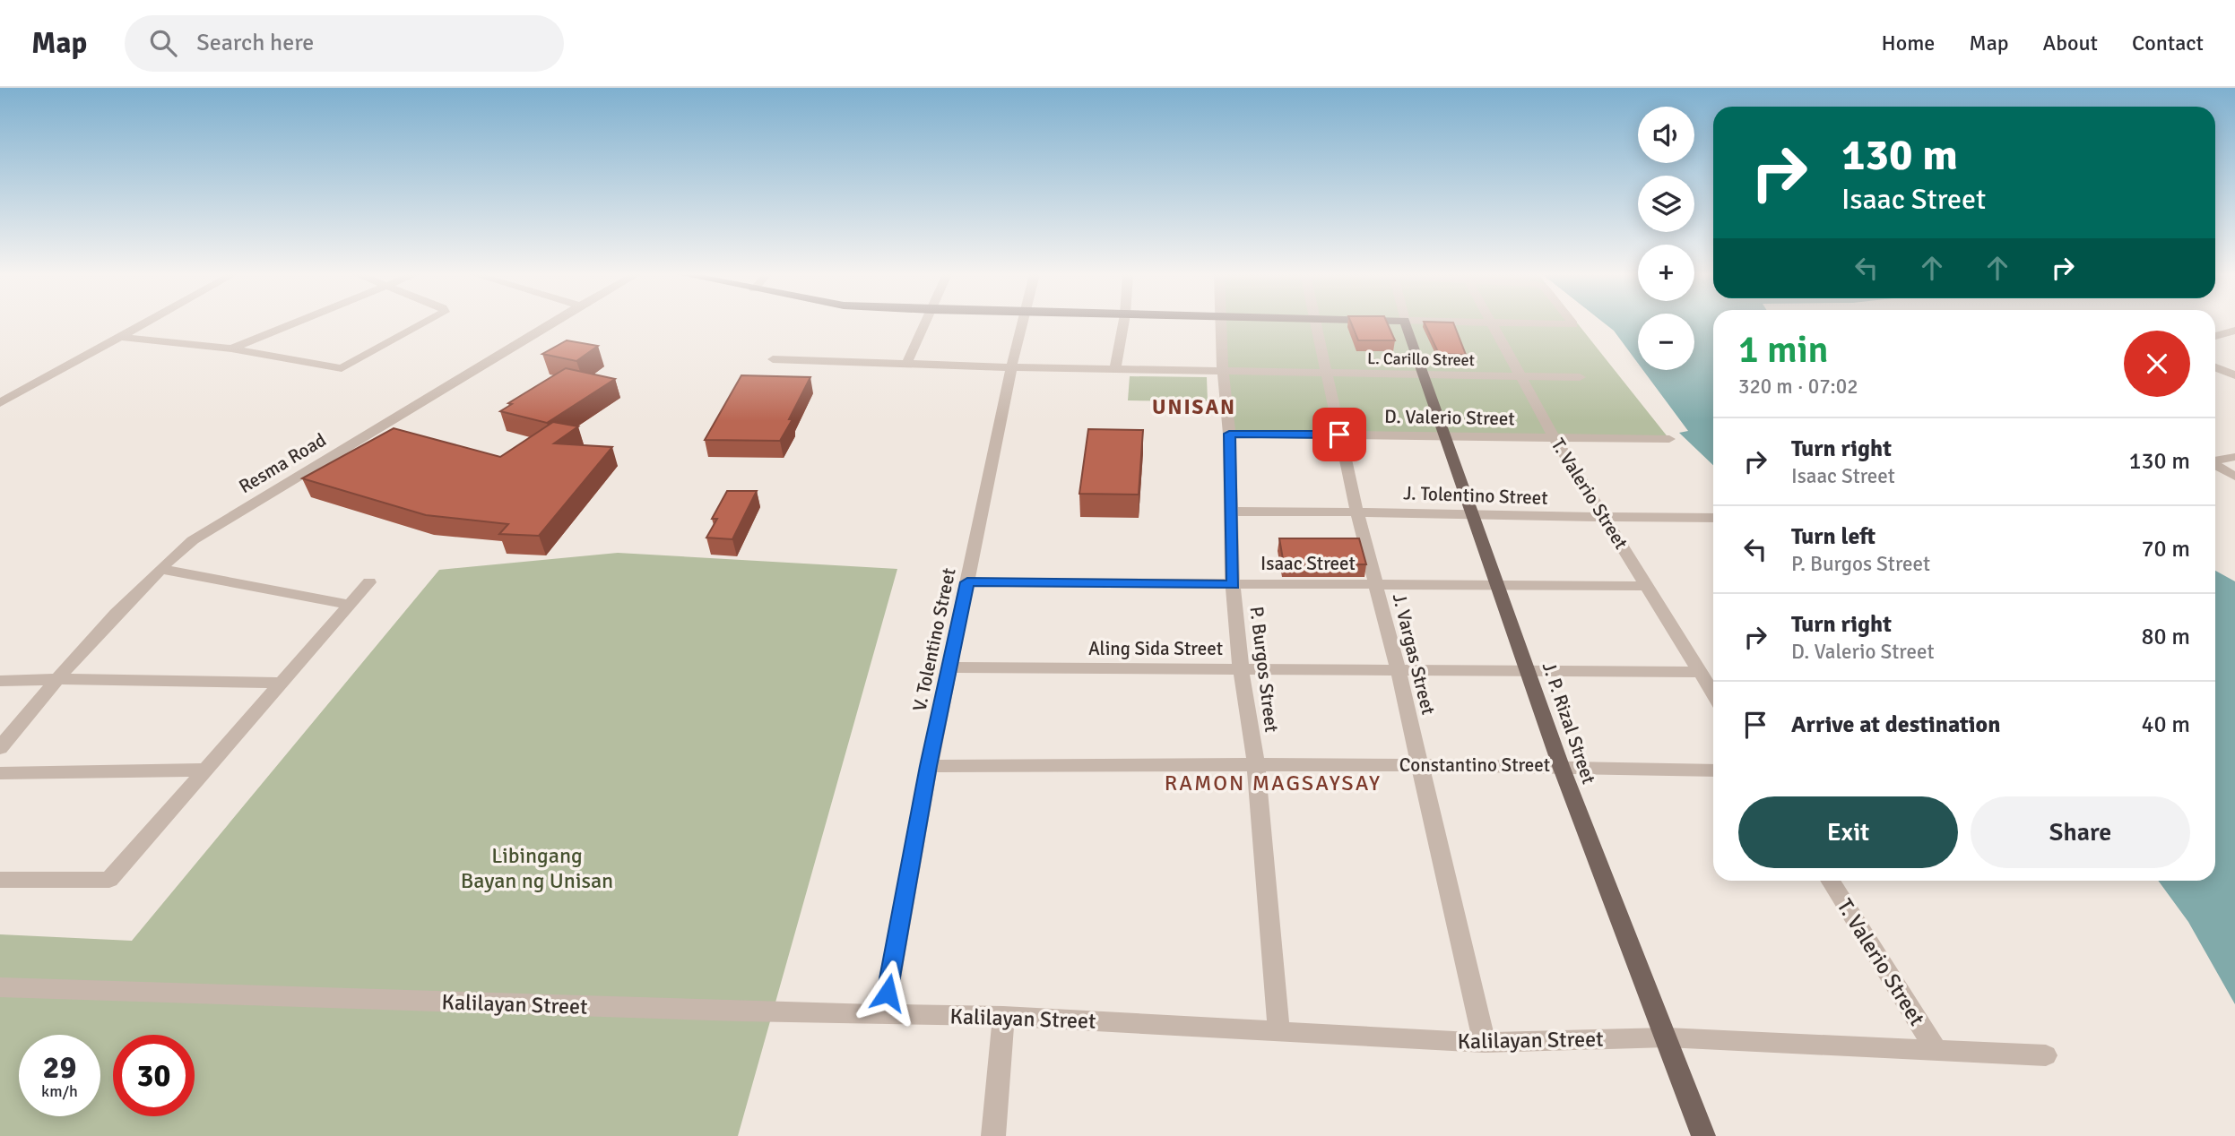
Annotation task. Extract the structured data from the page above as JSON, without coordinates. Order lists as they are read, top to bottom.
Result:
{
  "streets": {
    "main road": ["J. P. Rizal Street"],
    "street": [
      "L. Carillo Street",
      "D. Valerio Street",
      "Resma Road",
      "T. Valerio Street",
      "J. Tolentino Street",
      "Isaac Street",
      "V. Tolentino Street",
      "Aling Sida Street",
      "J. Vargas Street",
      "P. Burgos Street",
      "Constantino Street",
      "Kalilayan Street"
    ]
  },
  "crossings": [
    ["L. Carillo Street", "T. Valerio Street"],
    ["L. Carillo Street", "V. Tolentino Street"],
    ["L. Carillo Street", "J. Vargas Street"],
    ["L. Carillo Street", "P. Burgos Street"],
    ["L. Carillo Street", "J. P. Rizal Street"],
    ["D. Valerio Street", "T. Valerio Street"],
    ["D. Valerio Street", "J. Vargas Street"],
    ["D. Valerio Street", "P. Burgos Street"],
    ["D. Valerio Street", "J. P. Rizal Street"],
    ["T. Valerio Street", "J. Tolentino Street"],
    ["T. Valerio Street", "Isaac Street"],
    ["T. Valerio Street", "Aling Sida Street"],
    ["T. Valerio Street", "Kalilayan Street"],
    ["J. Tolentino Street", "J. Vargas Street"],
    ["J. Tolentino Street", "P. Burgos Street"],
    ["J. Tolentino Street", "J. P. Rizal Street"],
    ["Isaac Street", "V. Tolentino Street"],
    ["Isaac Street", "J. Vargas Street"],
    ["Isaac Street", "P. Burgos Street"],
    ["Isaac Street", "J. P. Rizal Street"],
    ["V. Tolentino Street", "Aling Sida Street"],
    ["V. Tolentino Street", "Constantino Street"],
    ["V. Tolentino Street", "Kalilayan Street"],
    ["Aling Sida Street", "J. Vargas Street"],
    ["Aling Sida Street", "P. Burgos Street"],
    ["Aling Sida Street", "J. P. Rizal Street"],
    ["J. Vargas Street", "Constantino Street"],
    ["J. Vargas Street", "Kalilayan Street"],
    ["P. Burgos Street", "Constantino Street"],
    ["P. Burgos Street", "Kalilayan Street"],
    ["J. P. Rizal Street", "Constantino Street"],
    ["J. P. Rizal Street", "Kalilayan Street"]
  ],
  "districts": ["UNISAN", "RAMON MAGSAYSAY"],
  "parks": ["Libingang Bayan ng Unisan"],
  "page": {
    "header": "Map",
    "search": "Search here",
    "nav": [
      "Home",
      "Map",
      "About",
      "Contact"
    ],
    "map_buttons": ["+", "−"],
    "turn": ["130 m", "Isaac Street"],
    "heading": ["1 min", "320 m · 07:02"],
    "list": [
      {
        "name": "Turn right",
        "note": "Isaac Street",
        "value": "130 m"
      },
      {
        "name": "Turn left",
        "note": "P. Burgos Street",
        "value": "70 m"
      },
      {
        "name": "Turn right",
        "note": "D. Valerio Street",
        "value": "80 m"
      },
      {
        "name": "Arrive at destination",
        "value": "40 m"
      }
    ],
    "buttons": ["Exit", "Share"],
    "speed": "29 km/h",
    "limit": "30"
  }
}
